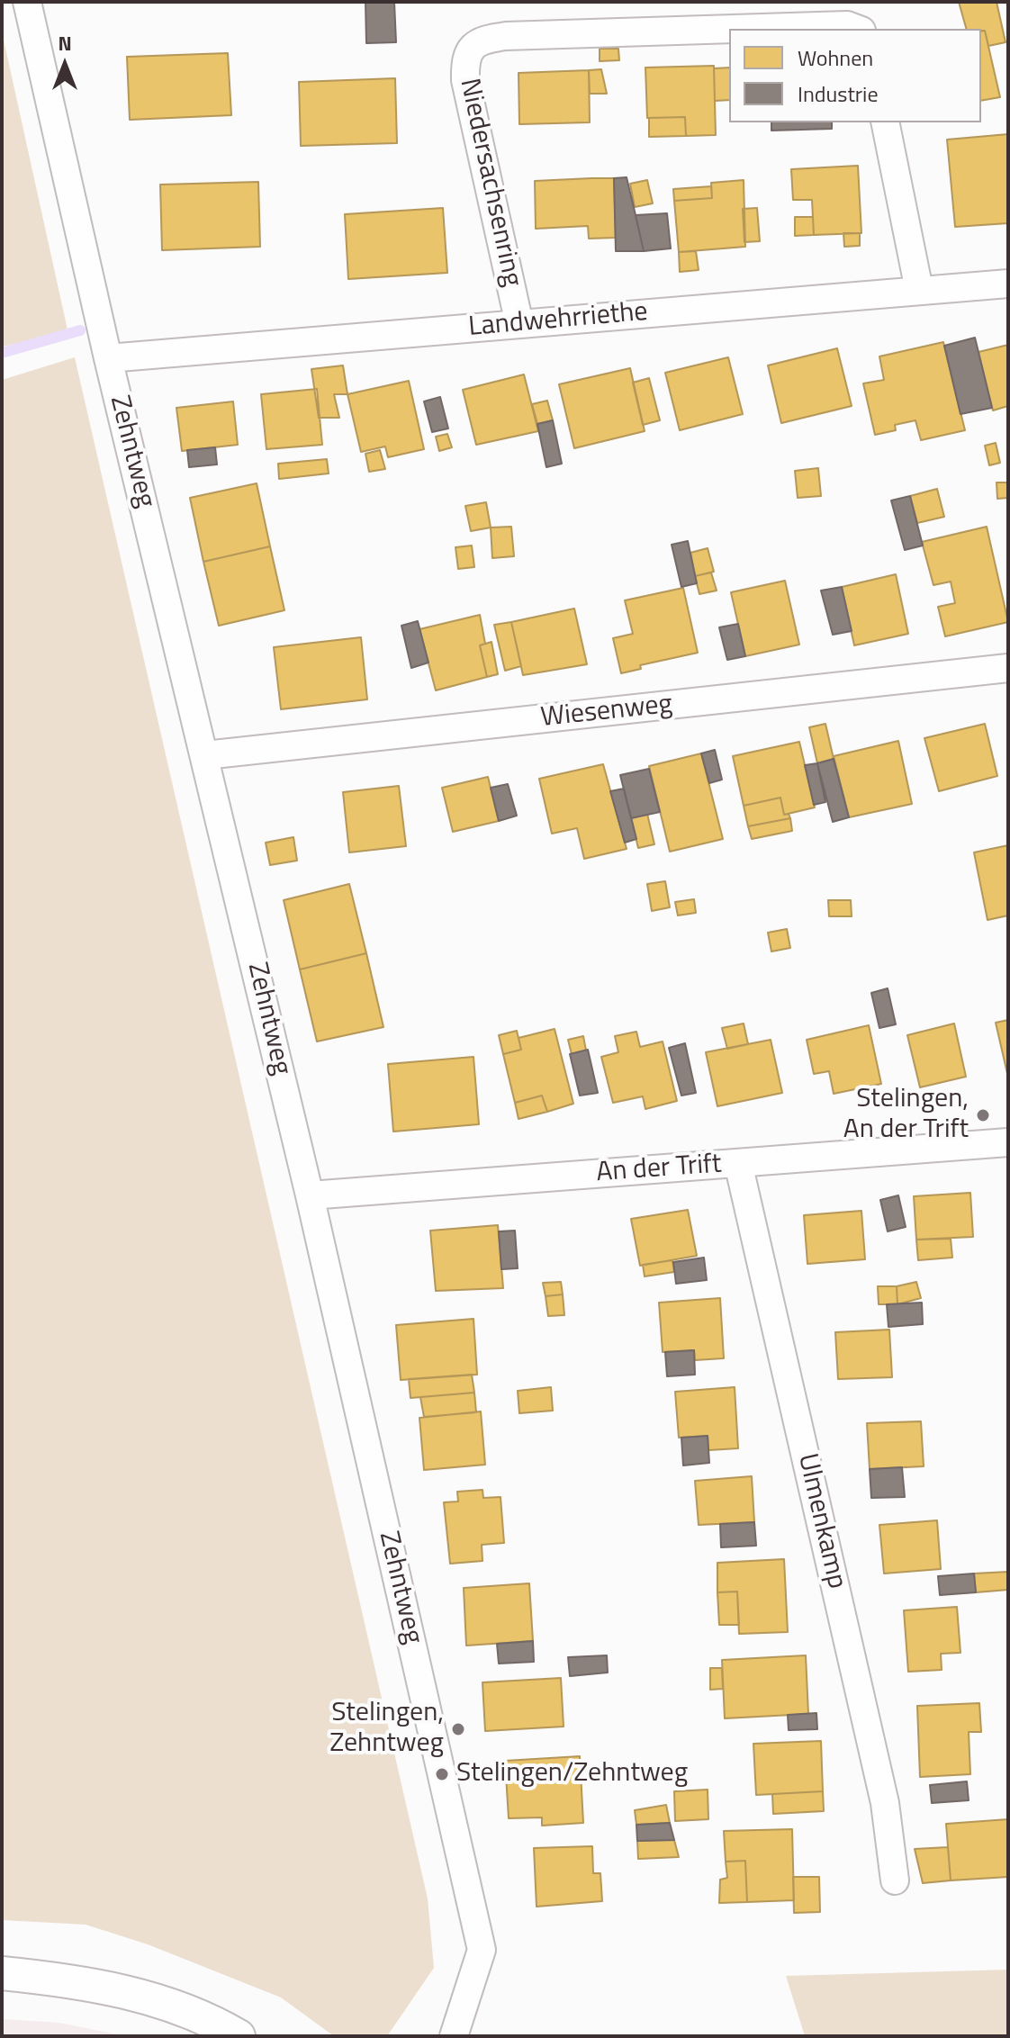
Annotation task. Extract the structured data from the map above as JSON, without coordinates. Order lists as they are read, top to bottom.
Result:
{
  "streets": {
    "street": [
      "Niedersachsenring",
      "Landwehrriethe",
      "Zehntweg",
      "Wiesenweg",
      "An der Trift",
      "Ulmenkamp"
    ]
  },
  "crossings": [
    ["Niedersachsenring", "Landwehrriethe"],
    ["Landwehrriethe", "Zehntweg"],
    ["Zehntweg", "Wiesenweg"],
    ["Zehntweg", "An der Trift"],
    ["An der Trift", "Ulmenkamp"]
  ],
  "places": ["Stelingen, An der Trift", "Stelingen, Zehntweg", "Stelingen/Zehntweg"],
  "legend": ["Wohnen", "Industrie"],
  "north": "top"
}
